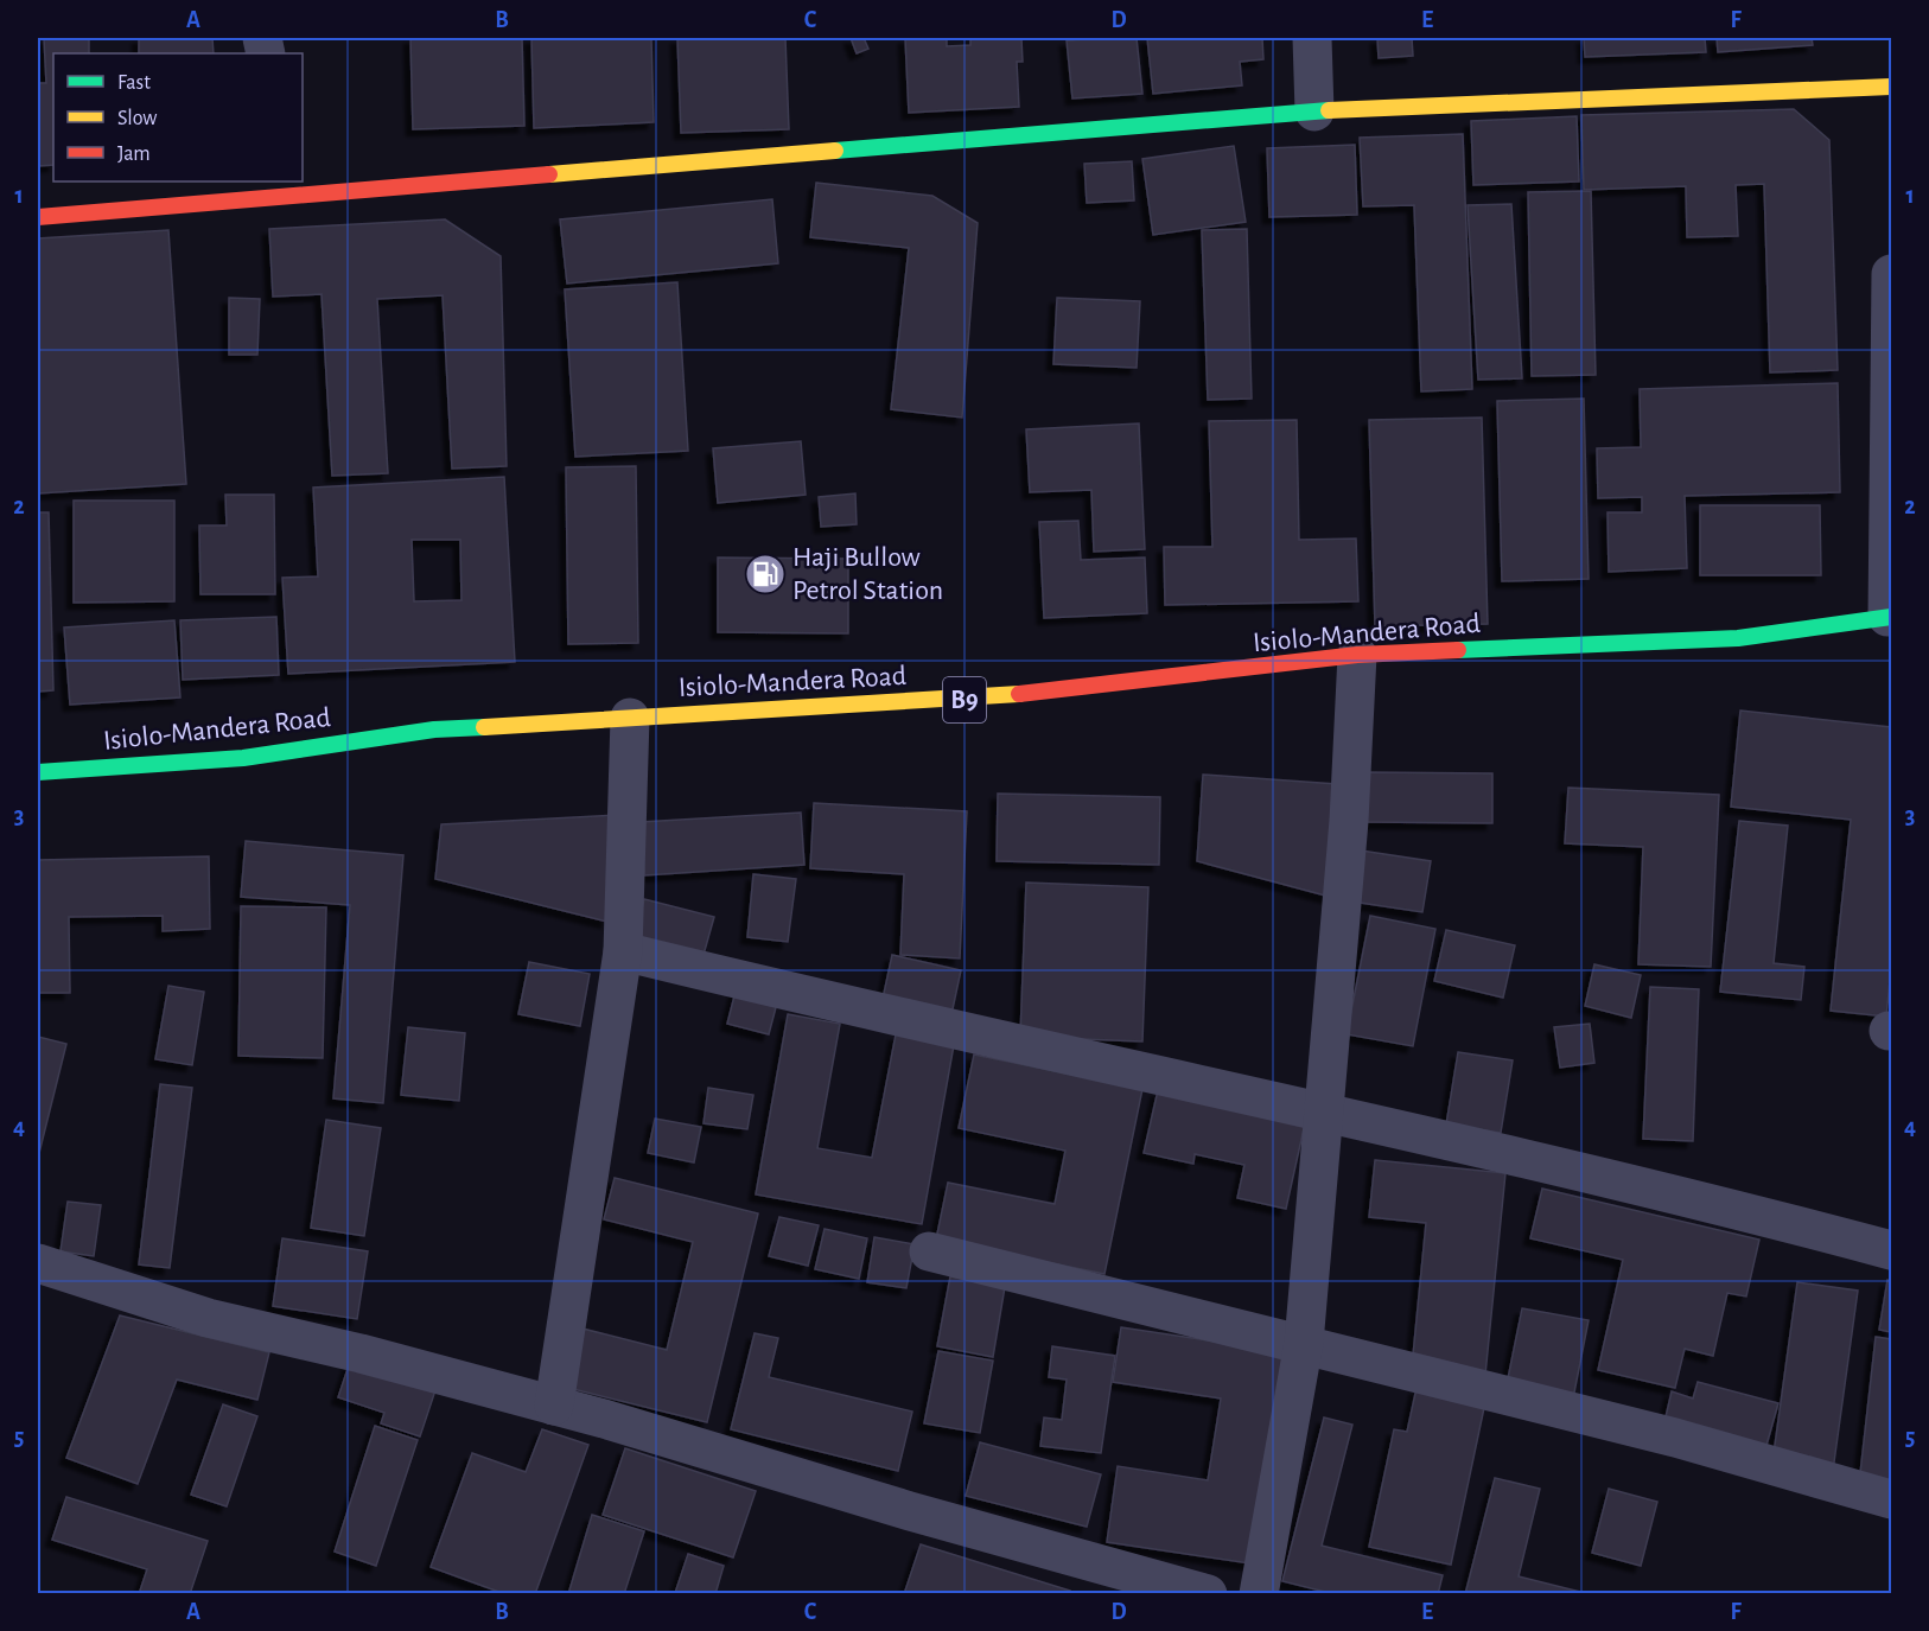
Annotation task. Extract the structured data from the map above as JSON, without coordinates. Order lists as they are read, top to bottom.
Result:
{
  "streets": {
    "main road": ["Isiolo-Mandera Road", "B9"]
  },
  "places": {
    "fuel station": ["Haji Bullow Petrol Station"]
  },
  "legend": ["Fast", "Slow", "Jam"],
  "grid": {
    "columns": [
      "A",
      "B",
      "C",
      "D",
      "E",
      "F"
    ],
    "rows": [
      "1",
      "2",
      "3",
      "4",
      "5"
    ]
  }
}
